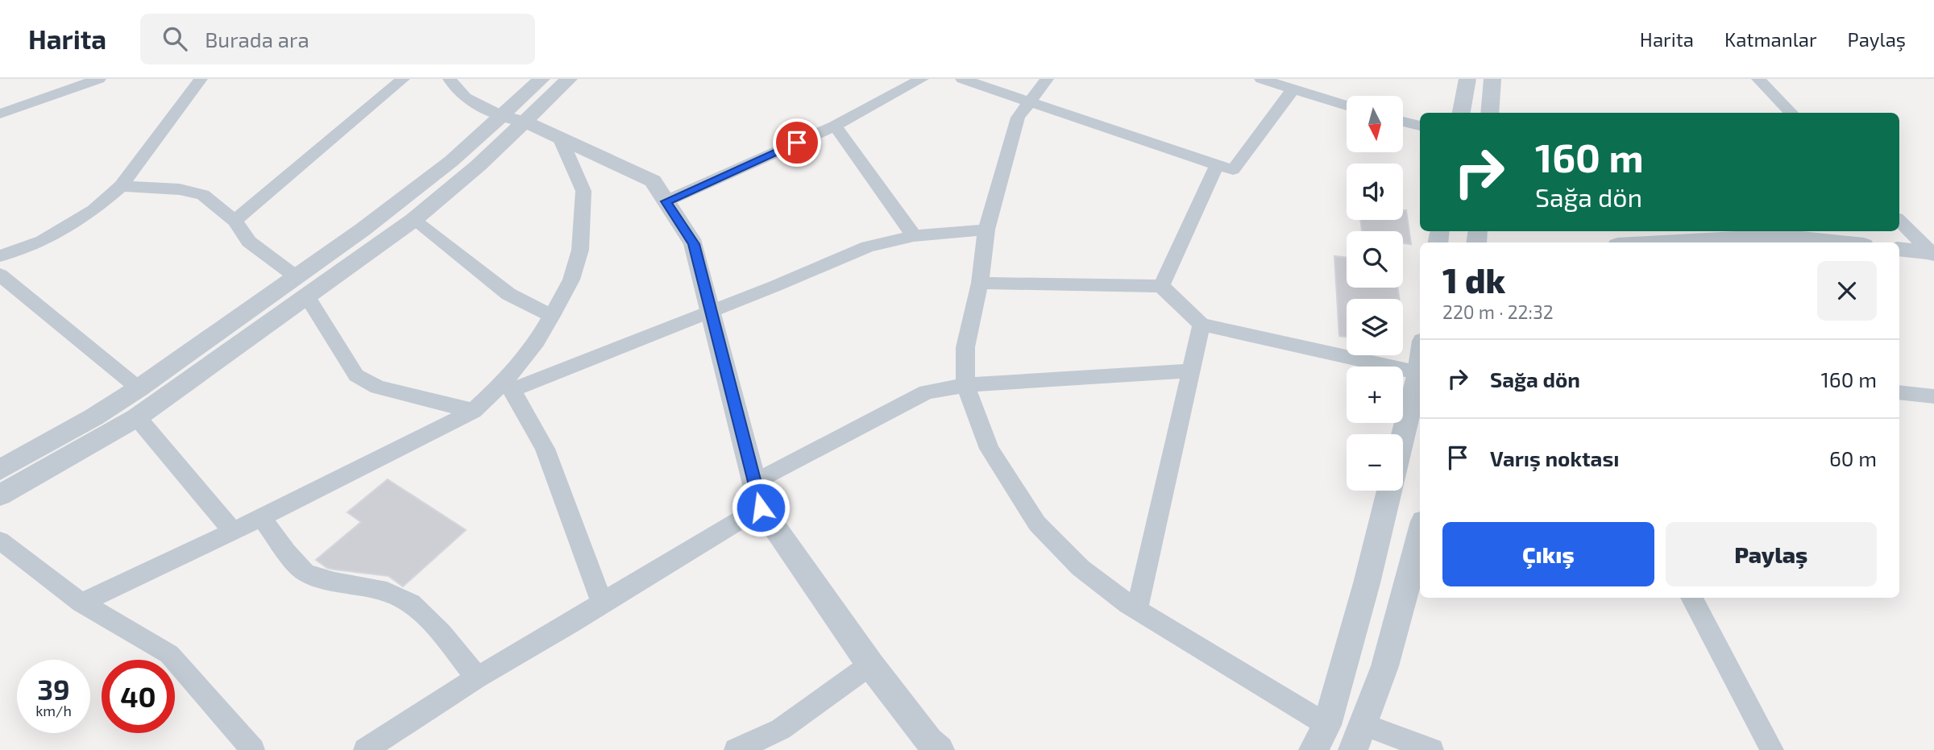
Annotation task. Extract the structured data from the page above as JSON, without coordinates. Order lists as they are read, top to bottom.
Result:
{
  "north": "bottom",
  "page": {
    "header": "Harita",
    "search": "Burada ara",
    "nav": ["Harita", "Katmanlar", "Paylaş"],
    "map_buttons": ["+", "−"],
    "turn": ["160 m", "Sağa dön"],
    "heading": ["1 dk", "220 m · 22:32"],
    "list": [
      {
        "name": "Sağa dön",
        "value": "160 m"
      },
      {
        "name": "Varış noktası",
        "value": "60 m"
      }
    ],
    "buttons": ["Çıkış", "Paylaş"],
    "speed": "39 km/h",
    "limit": "40"
  }
}
